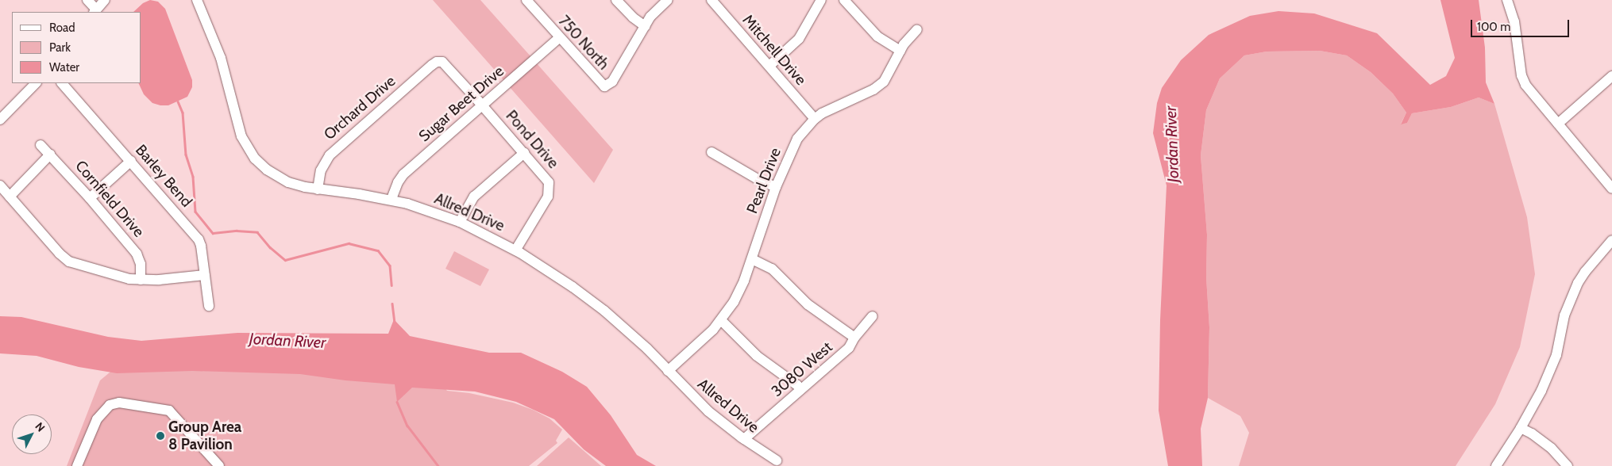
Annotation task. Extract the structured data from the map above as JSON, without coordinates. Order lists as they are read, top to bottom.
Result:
{
  "streets": {
    "street": [
      "750 North",
      "Mitchell Drive",
      "Sugar Beet Drive",
      "Orchard Drive",
      "Pond Drive",
      "Barley Bend",
      "Pearl Drive",
      "Cornfield Drive",
      "Allred Drive",
      "3080 West"
    ]
  },
  "crossings": [
    ["750 North", "Sugar Beet Drive"],
    ["Mitchell Drive", "Pearl Drive"],
    ["Sugar Beet Drive", "Pond Drive"],
    ["Sugar Beet Drive", "Allred Drive"],
    ["Orchard Drive", "Pond Drive"],
    ["Orchard Drive", "Allred Drive"],
    ["Pond Drive", "Allred Drive"],
    ["Pearl Drive", "Allred Drive"],
    ["Allred Drive", "3080 West"]
  ],
  "water": ["Jordan River"],
  "places": ["Group Area 8 Pavilion"],
  "legend": ["Road", "Park", "Water"],
  "scale_bar": "100 m",
  "north": "top right"
}
